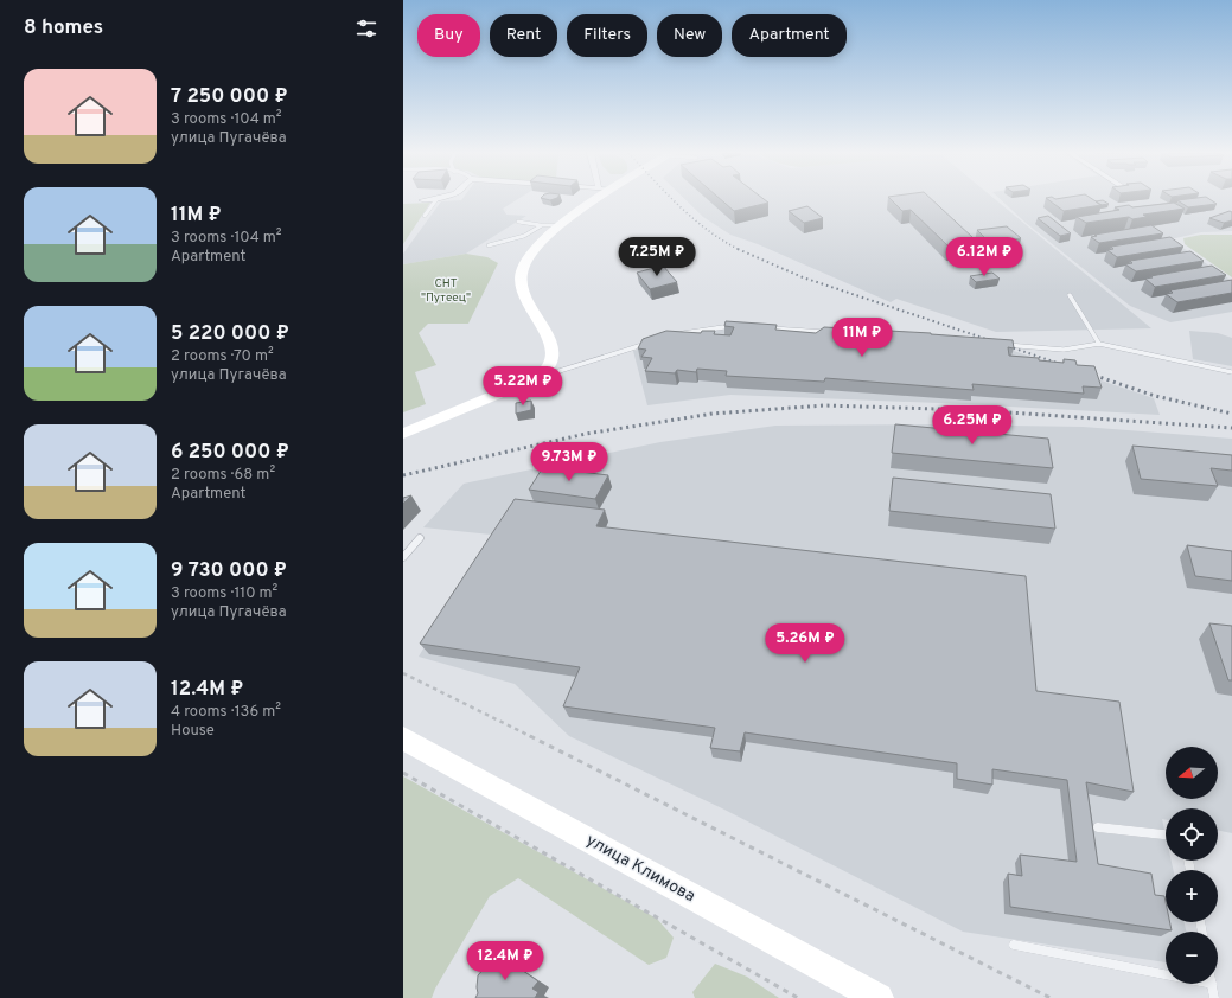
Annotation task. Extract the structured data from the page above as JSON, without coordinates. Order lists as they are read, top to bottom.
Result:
{
  "streets": {
    "street": ["улица Климова"]
  },
  "parks": ["СНТ \"Путеец\""],
  "north": "left",
  "page": {
    "heading": "8 homes",
    "chip": [
      "Buy",
      "Rent",
      "Filters",
      "New",
      "Apartment"
    ],
    "list": [
      {
        "name": "7 250 000 ₽",
        "note": "3 rooms · 104 m² · улица Пугачёва"
      },
      {
        "name": "11M ₽",
        "note": "3 rooms · 104 m² · Apartment"
      },
      {
        "name": "5 220 000 ₽",
        "note": "2 rooms · 70 m² · улица Пугачёва"
      },
      {
        "name": "6 250 000 ₽",
        "note": "2 rooms · 68 m² · Apartment"
      },
      {
        "name": "9 730 000 ₽",
        "note": "3 rooms · 110 m² · улица Пугачёва"
      },
      {
        "name": "12.4M ₽",
        "note": "4 rooms · 136 m² · House"
      }
    ],
    "price": [
      "7.25M ₽",
      "6.12M ₽",
      "11M ₽",
      "5.22M ₽",
      "6.25M ₽",
      "9.73M ₽",
      "5.26M ₽",
      "12.4M ₽"
    ],
    "map_buttons": ["+", "−"]
  }
}
